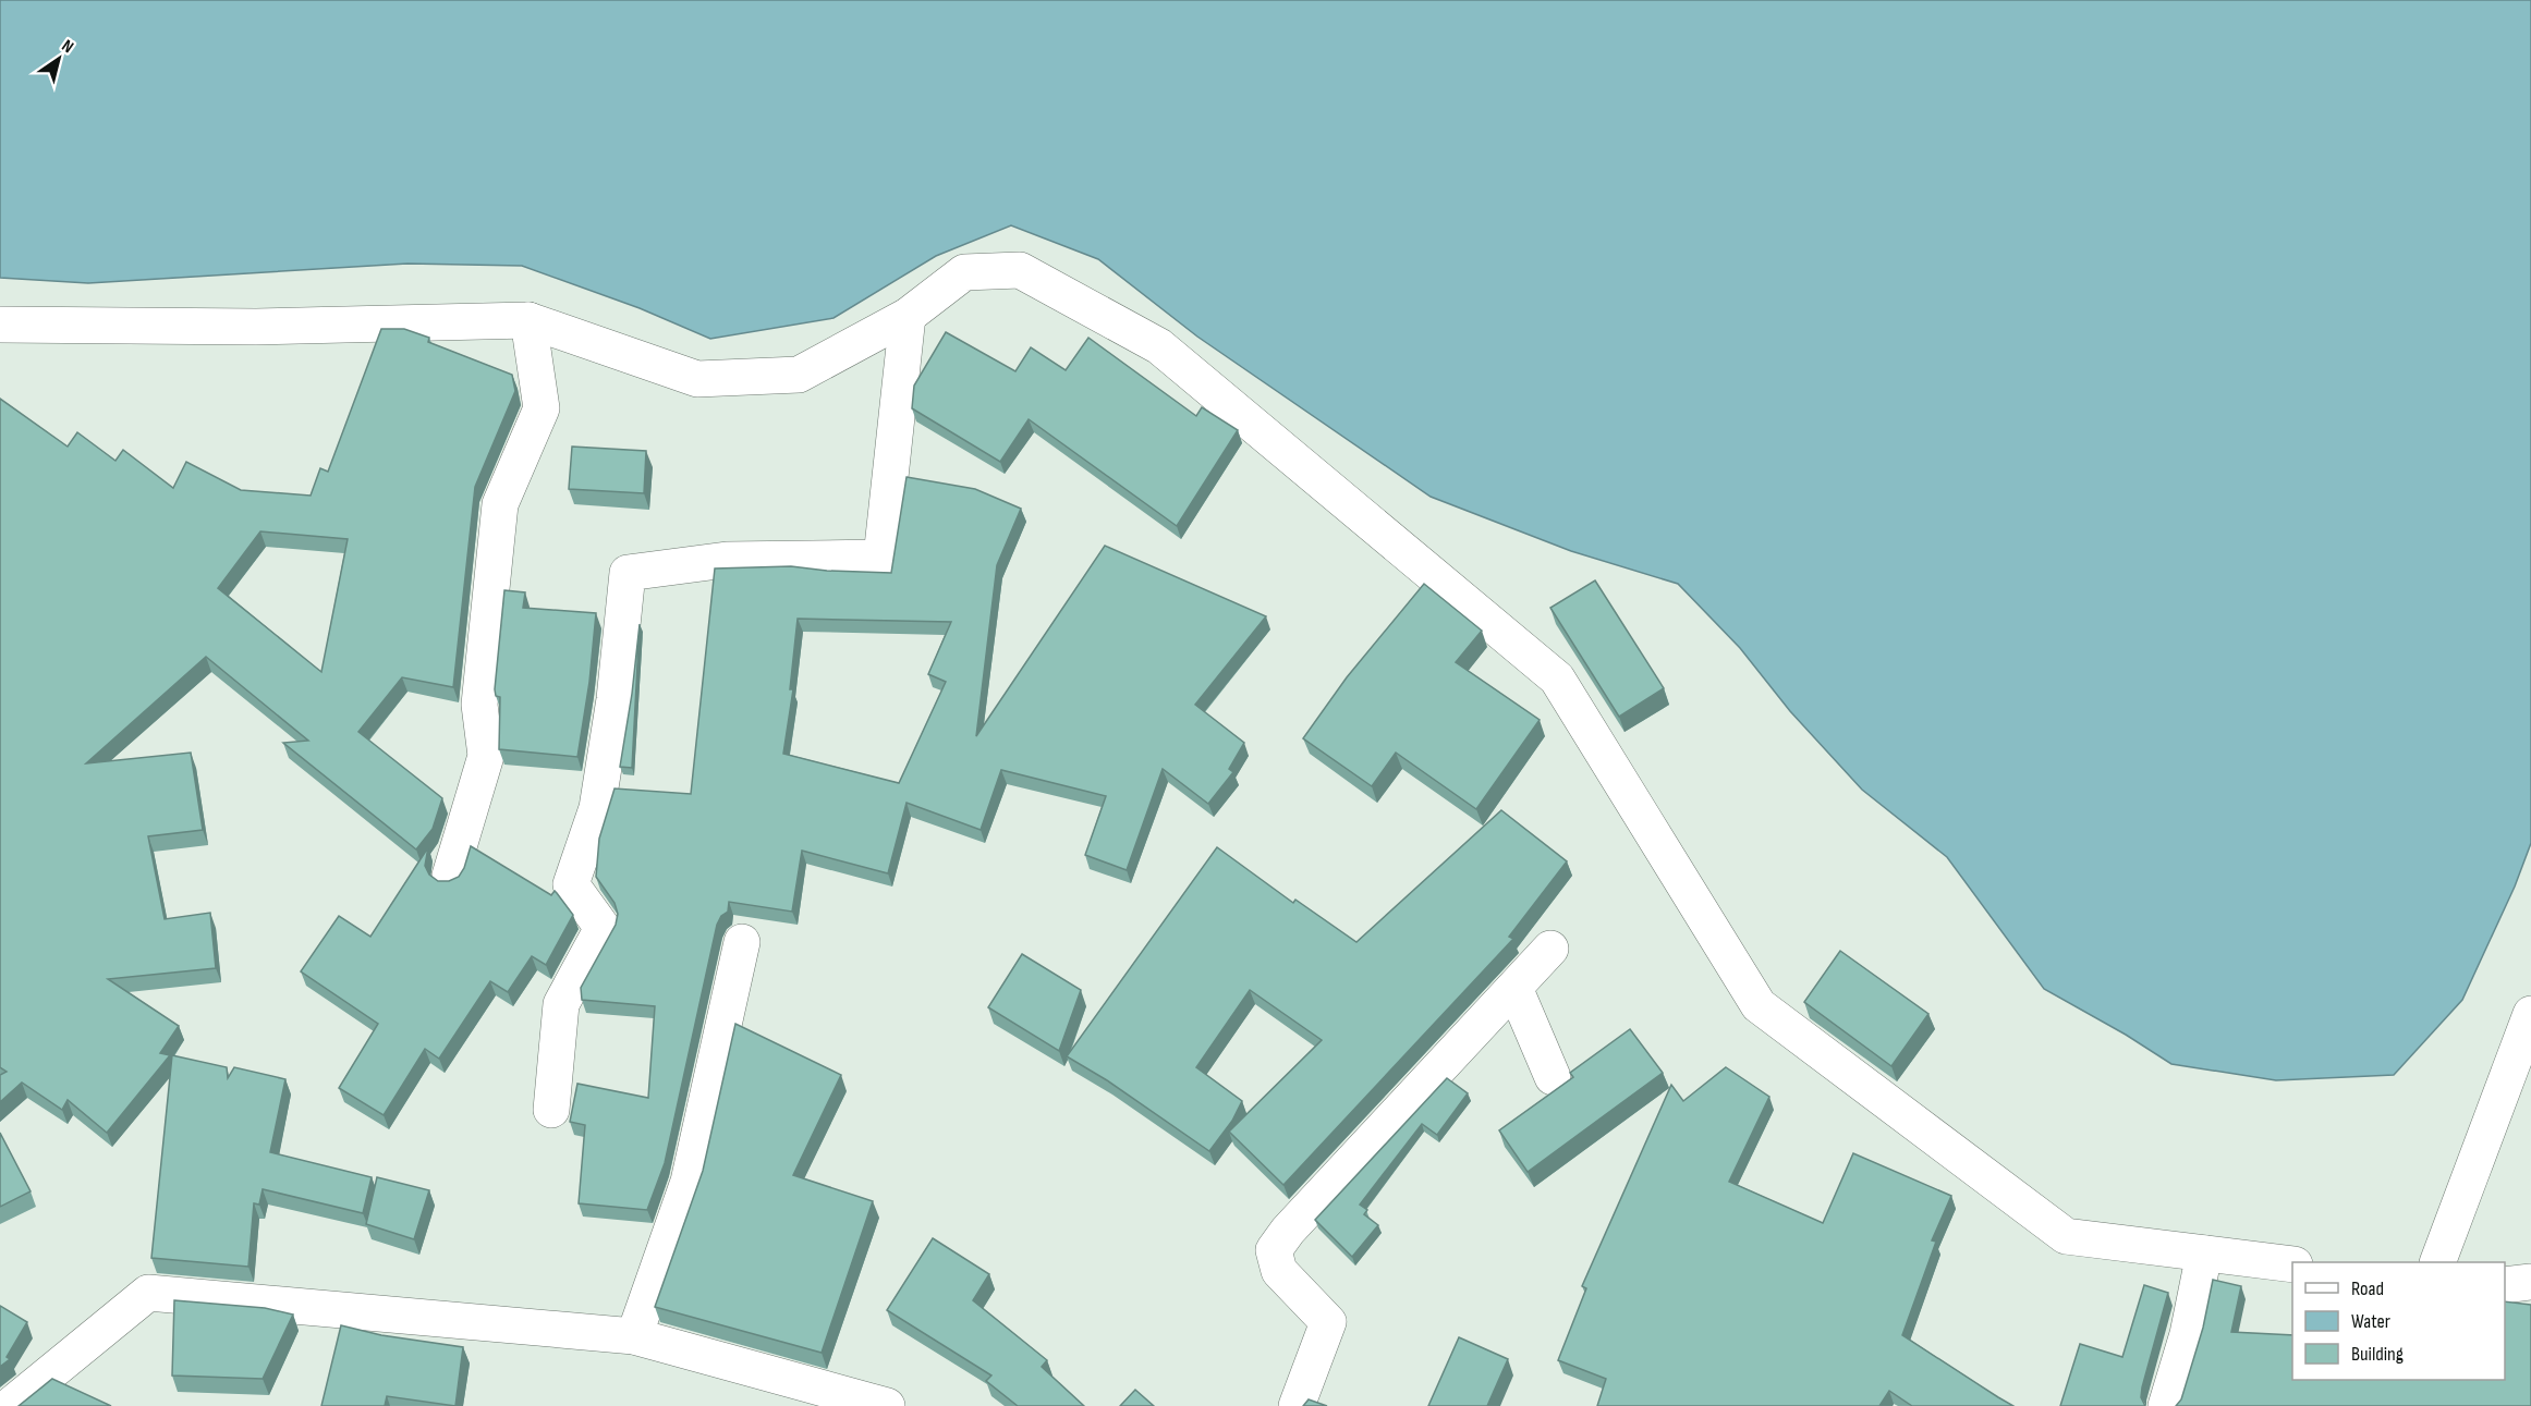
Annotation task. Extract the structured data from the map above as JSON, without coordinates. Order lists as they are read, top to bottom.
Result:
{
  "legend": ["Road", "Water", "Building"],
  "north": "top right"
}
